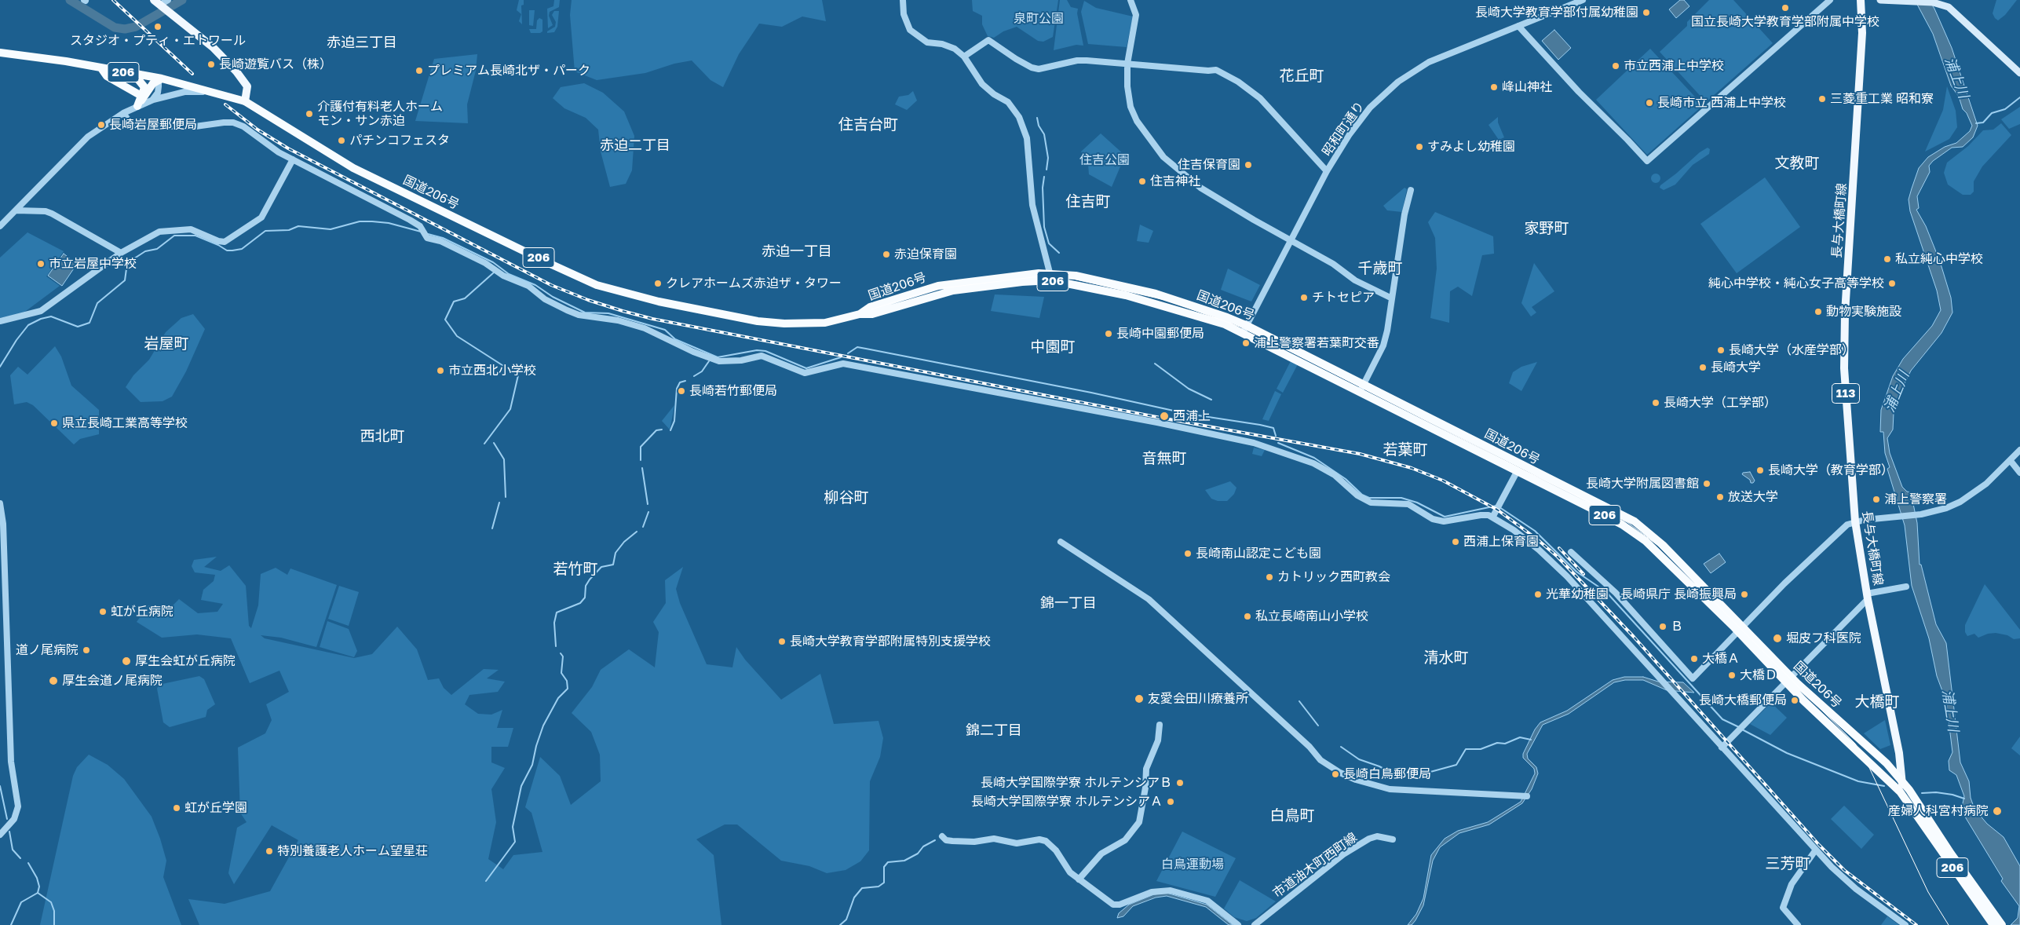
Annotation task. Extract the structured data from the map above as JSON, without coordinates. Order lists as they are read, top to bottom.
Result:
{
  "streets": {
    "highway": ["206", "国道206号"],
    "main road": ["長与大橋町線", "113"],
    "street": ["昭和町通り", "市道油木町西町線"]
  },
  "crossings": [
    ["昭和町通り", "国道206号"],
    ["国道206号", "長与大橋町線"]
  ],
  "districts": [
    "赤迫三丁目",
    "花丘町",
    "住吉台町",
    "赤迫二丁目",
    "文教町",
    "住吉町",
    "家野町",
    "赤迫一丁目",
    "千歳町",
    "岩屋町",
    "中園町",
    "西北町",
    "若葉町",
    "音無町",
    "柳谷町",
    "若竹町",
    "錦一丁目",
    "清水町",
    "大橋町",
    "錦二丁目",
    "白鳥町",
    "三芳町"
  ],
  "water": ["浦上川"],
  "parks": ["泉町公園", "住吉公園", "白鳥運動場"],
  "places": [
    "国立長崎大学教育学部附属中学校",
    "長崎大学教育学部付属幼稚園",
    "スタジオ・プティ・エトワール",
    "長崎遊覧バス（株）",
    "市立西浦上中学校",
    "プレミアム長崎北ザ・パーク",
    "峰山神社",
    "三菱重工業 昭和寮",
    "長崎市立 西浦上中学校",
    "介護付有料老人ホーム モン・サン赤迫",
    "長崎岩屋郵便局",
    "パチンコフェスタ",
    "すみよし幼稚園",
    "住吉保育園",
    "住吉神社",
    "赤迫保育園",
    "私立純心中学校",
    "市立岩屋中学校",
    "クレアホームズ赤迫ザ・タワー",
    "純心中学校・純心女子高等学校",
    "チトセピア",
    "動物実験施設",
    "長崎中園郵便局",
    "浦上警察署若葉町交番",
    "長崎大学（水産学部）",
    "長崎大学",
    "市立西北小学校",
    "長崎若竹郵便局",
    "長崎大学（工学部）",
    "西浦上",
    "県立長崎工業高等学校",
    "長崎大学（教育学部）",
    "長崎大学附属図書館",
    "放送大学",
    "浦上警察署",
    "西浦上保育園",
    "長崎南山認定こども園",
    "カトリック西町教会",
    "光華幼稚園",
    "長崎県庁 長崎振興局",
    "虹が丘病院",
    "私立長崎南山小学校",
    "Ｂ",
    "堀皮フ科医院",
    "長崎大学教育学部附属特別支援学校",
    "道ノ尾病院",
    "大橋Ａ",
    "厚生会虹が丘病院",
    "大橋Ｄ",
    "厚生会道ノ尾病院",
    "友愛会田川療養所",
    "長崎大橋郵便局",
    "長崎白鳥郵便局",
    "長崎大学国際学寮 ホルテンシアＢ",
    "長崎大学国際学寮 ホルテンシアＡ",
    "虹が丘学園",
    "産婦人科宮村病院",
    "特別養護老人ホーム望星荘"
  ]
}
